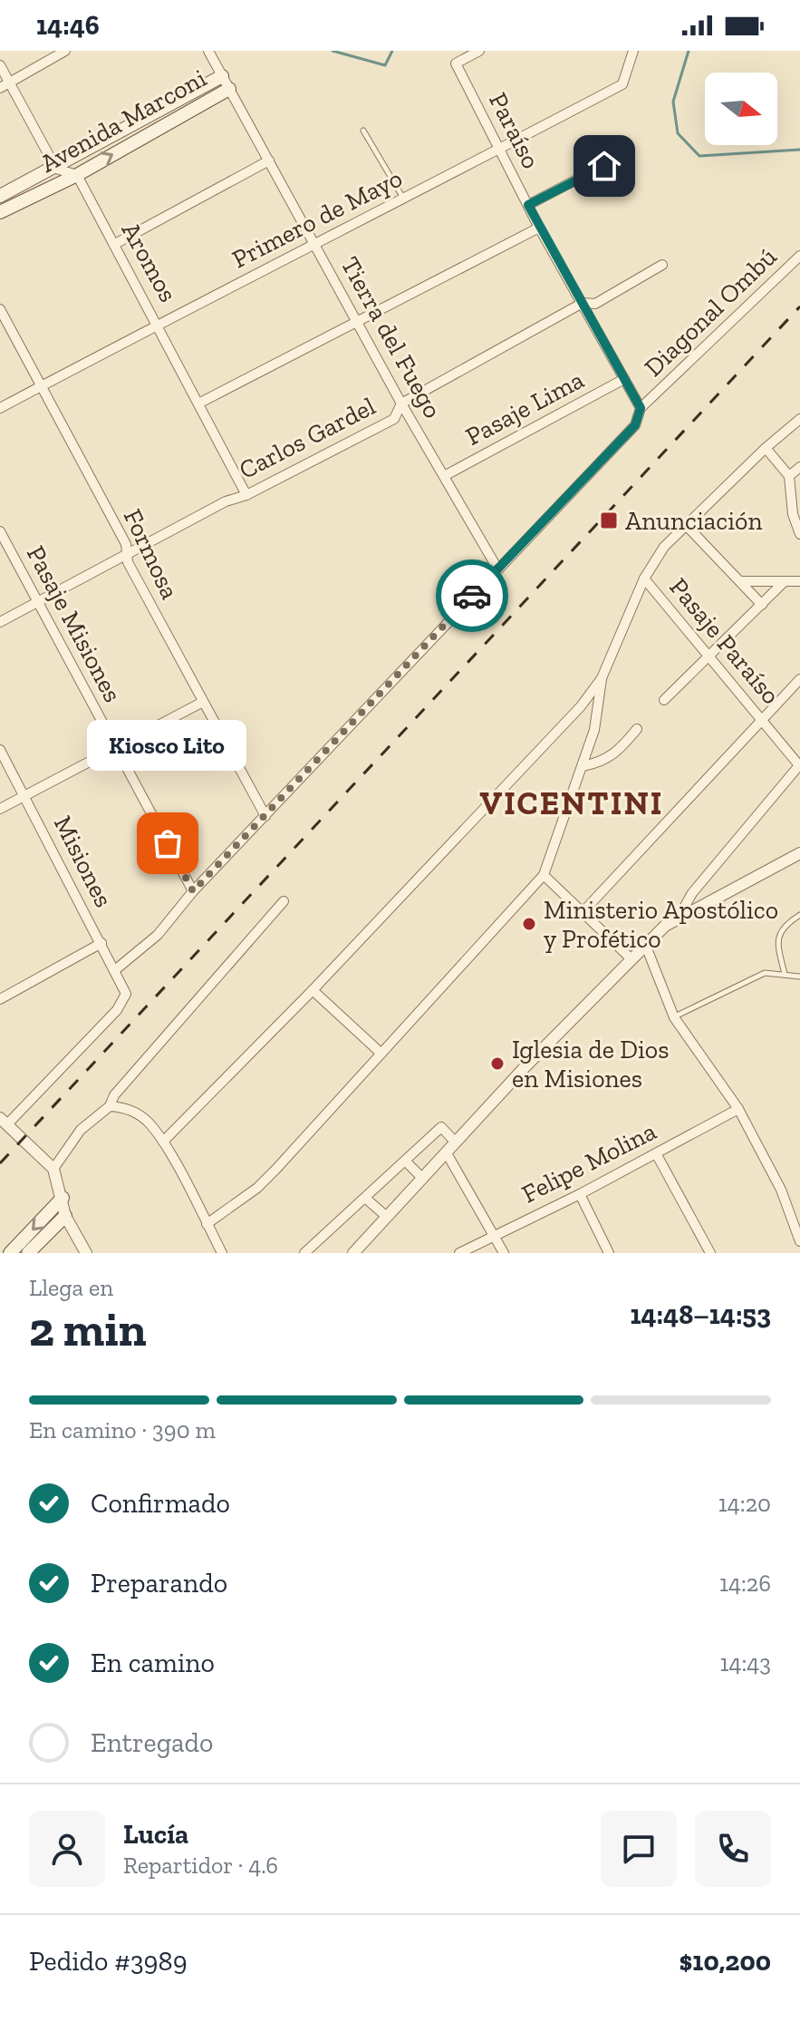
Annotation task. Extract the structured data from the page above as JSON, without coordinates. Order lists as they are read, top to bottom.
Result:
{
  "streets": {
    "main road": ["Avenida Marconi"],
    "street": [
      "Paraíso",
      "Primero de Mayo",
      "Aromos",
      "Diagonal Ombú",
      "Tierra del Fuego",
      "Pasaje Lima",
      "Carlos Gardel",
      "Formosa",
      "Pasaje Misiones",
      "Pasaje Paraíso",
      "Misiones",
      "Felipe Molina"
    ]
  },
  "crossings": [
    ["Avenida Marconi", "Aromos"],
    ["Avenida Marconi", "Tierra del Fuego"],
    ["Paraíso", "Primero de Mayo"],
    ["Paraíso", "Diagonal Ombú"],
    ["Paraíso", "Pasaje Lima"],
    ["Paraíso", "Carlos Gardel"],
    ["Primero de Mayo", "Aromos"],
    ["Primero de Mayo", "Tierra del Fuego"],
    ["Primero de Mayo", "Formosa"],
    ["Aromos", "Carlos Gardel"],
    ["Diagonal Ombú", "Tierra del Fuego"],
    ["Diagonal Ombú", "Formosa"],
    ["Diagonal Ombú", "Pasaje Misiones"],
    ["Diagonal Ombú", "Misiones"],
    ["Tierra del Fuego", "Pasaje Lima"],
    ["Tierra del Fuego", "Carlos Gardel"],
    ["Carlos Gardel", "Formosa"],
    ["Carlos Gardel", "Pasaje Misiones"]
  ],
  "districts": ["VICENTINI"],
  "places": {
    "transit": ["Anunciación"],
    "other": ["Kiosco Lito", "Ministerio Apostólico y Profético", "Iglesia de Dios en Misiones"]
  },
  "north": "right",
  "page": {
    "status": "14:46",
    "bubble": "Kiosco Lito",
    "heading": ["2 min", "Llega en", "14:48–14:53"],
    "panel": [
      "Lucía",
      "Repartidor · 4.6",
      "Pedido #3989",
      "$10,200"
    ],
    "bar": "En camino · 390 m",
    "list": [
      ["Confirmado", "14:20"],
      ["Preparando", "14:26"],
      ["En camino", "14:43"],
      "Entregado"
    ]
  }
}
